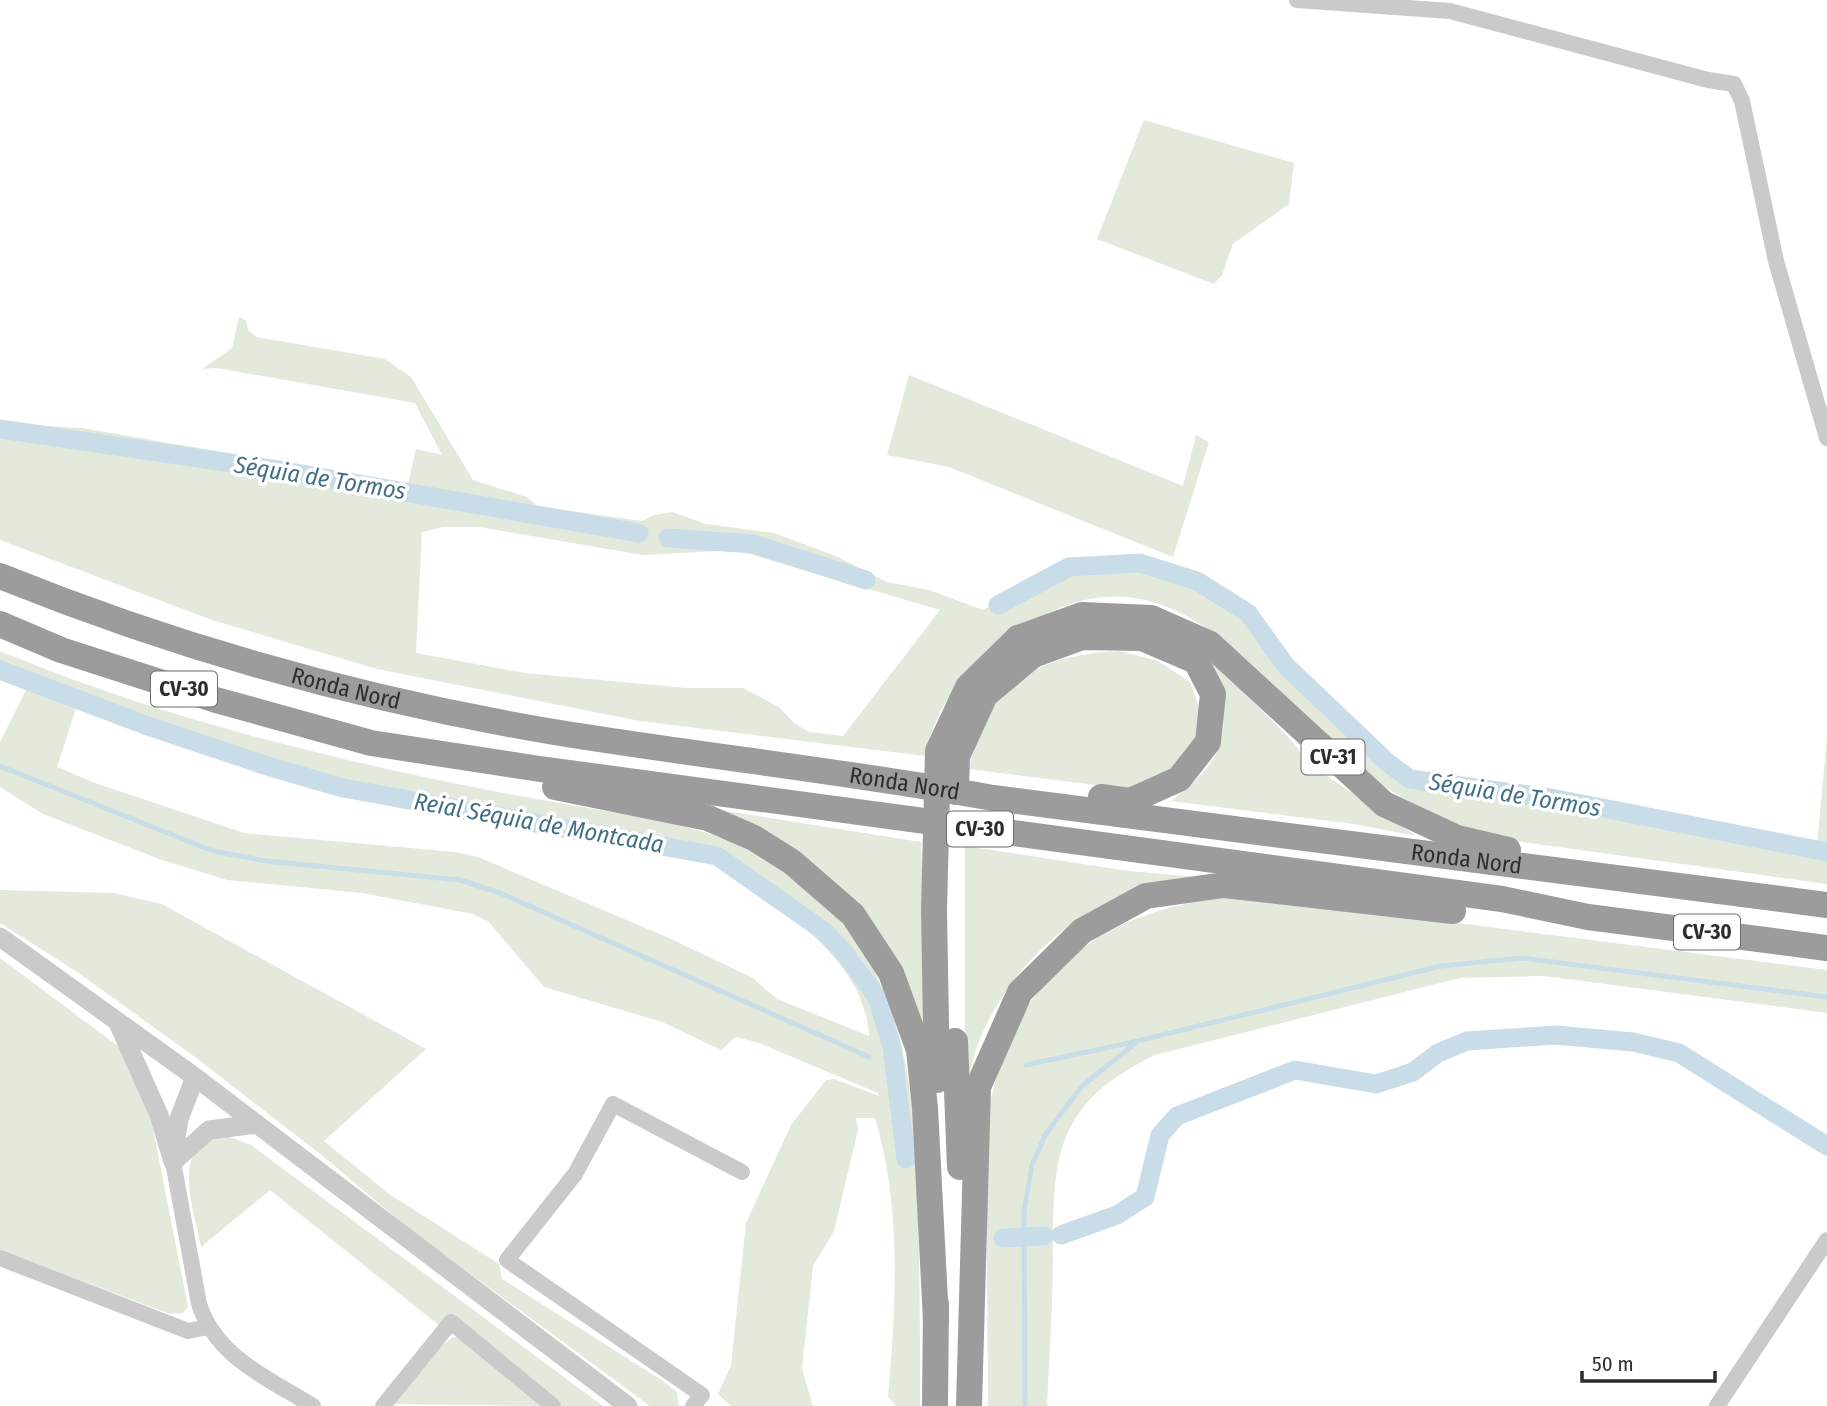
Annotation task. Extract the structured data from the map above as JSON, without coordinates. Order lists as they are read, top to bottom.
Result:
{
  "streets": {
    "highway": ["Ronda Nord", "CV-30", "CV-31"]
  },
  "crossings": [
    ["Ronda Nord", "CV-31"]
  ],
  "water": ["Séquia de Tormos", "Reial Séquia de Montcada"],
  "scale_bar": "50 m"
}
